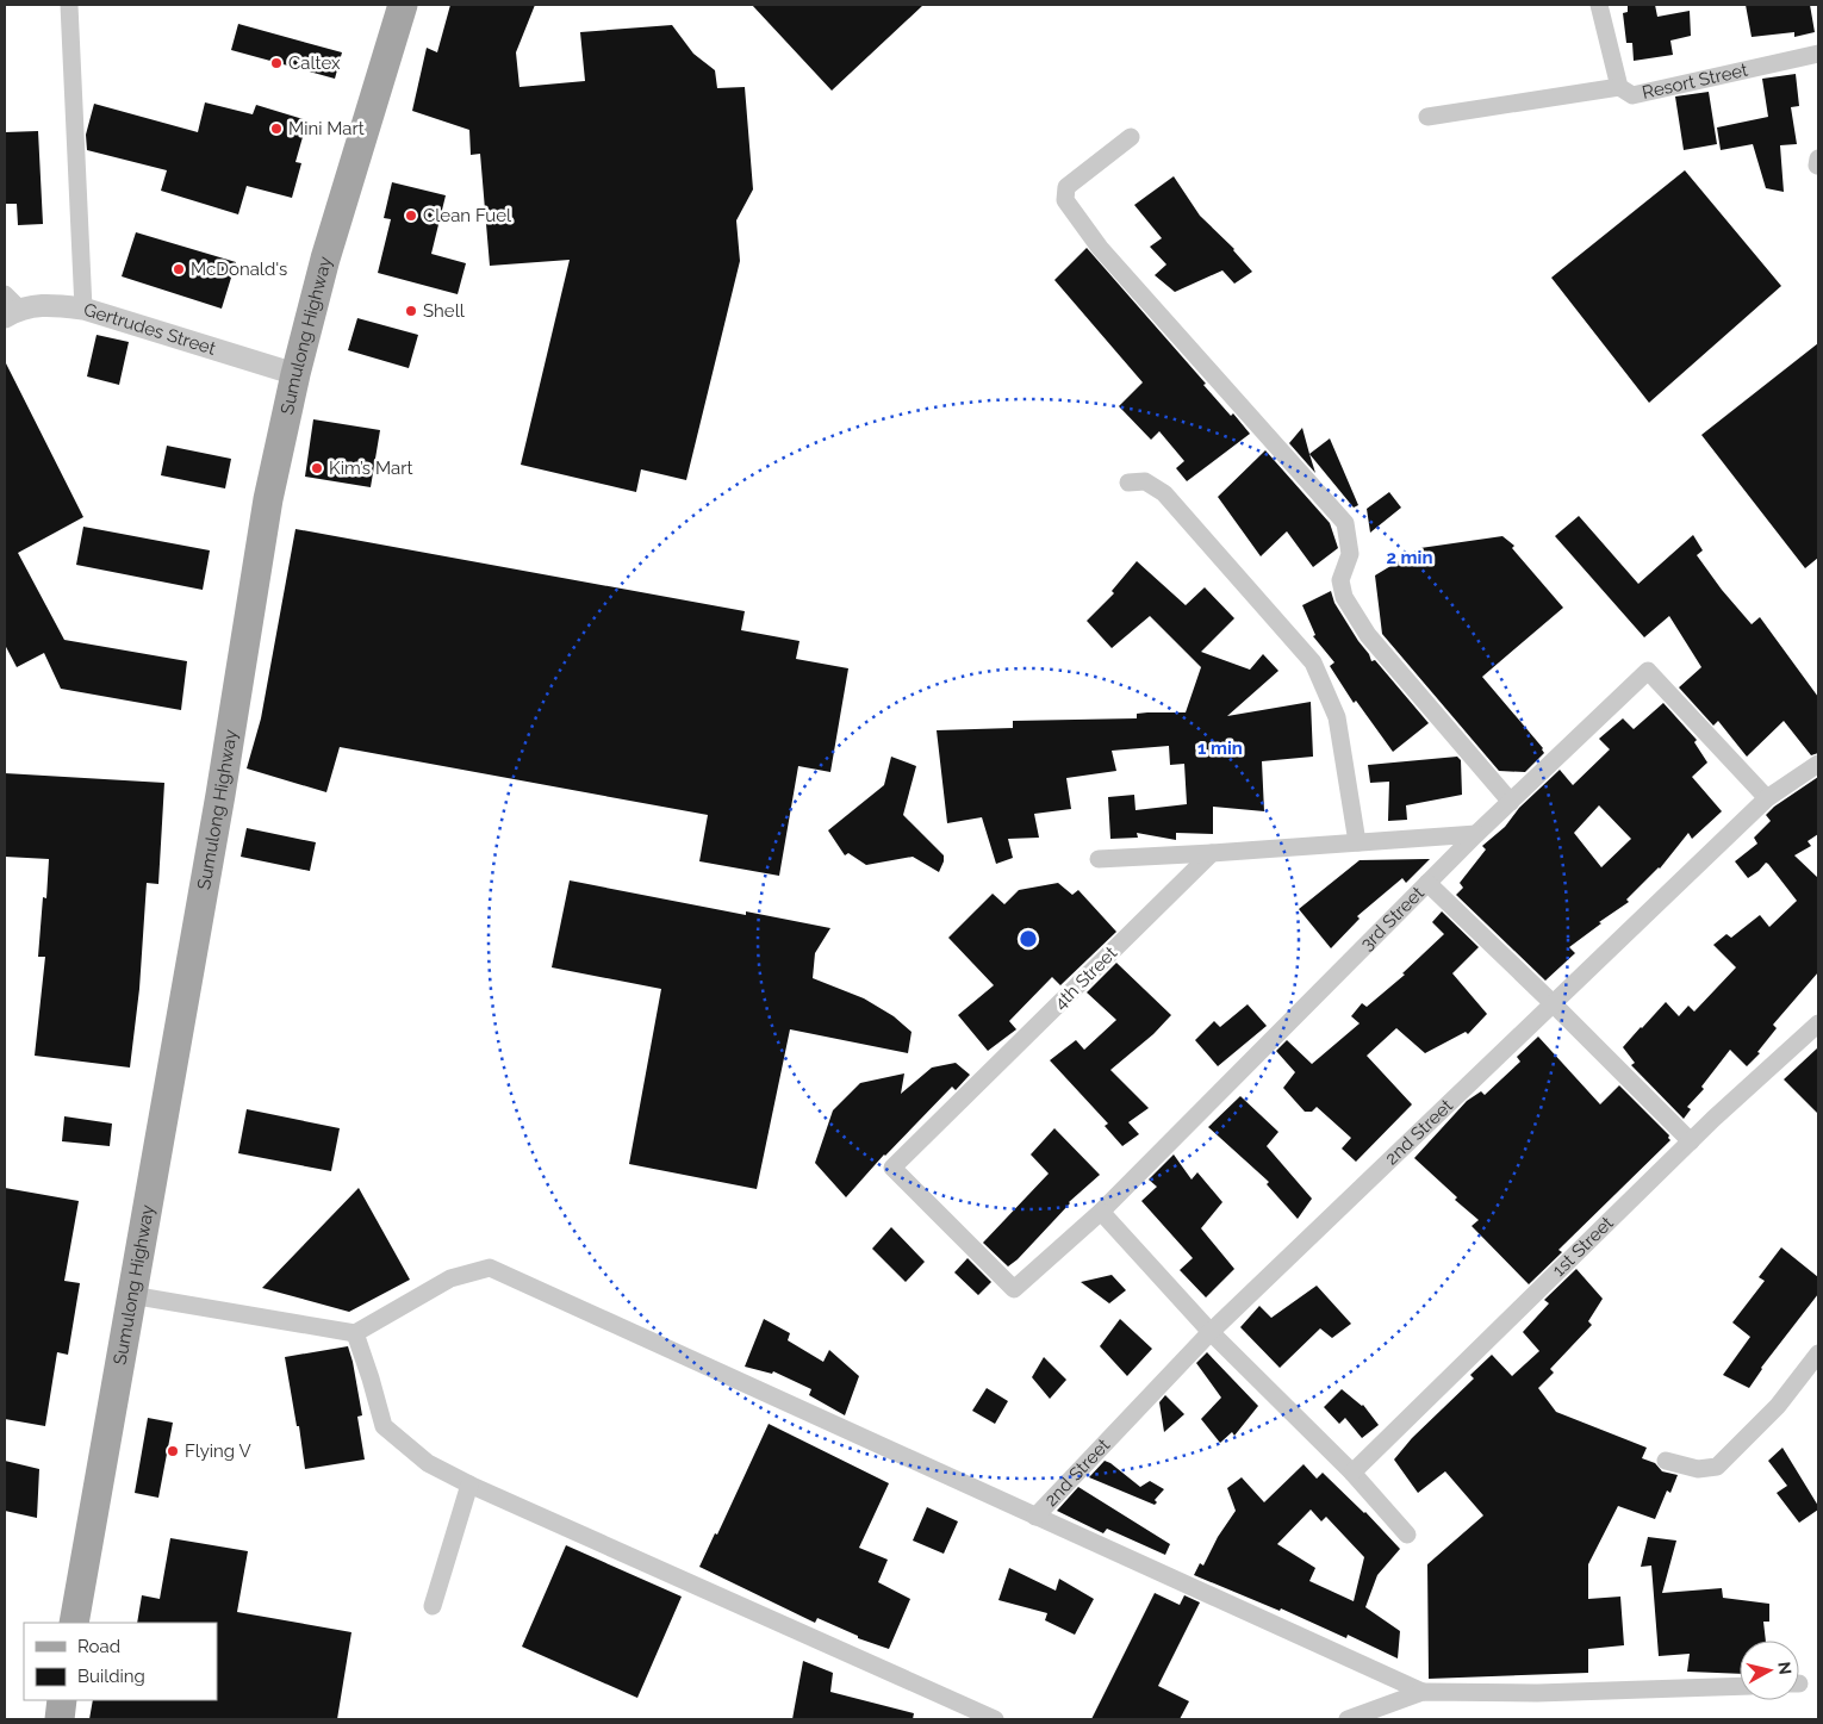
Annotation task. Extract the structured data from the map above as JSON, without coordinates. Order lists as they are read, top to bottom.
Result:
{
  "streets": {
    "main road": ["Sumulong Highway"],
    "street": [
      "Resort Street",
      "Gertrudes Street",
      "3rd Street",
      "4th Street",
      "2nd Street",
      "1st Street"
    ]
  },
  "crossings": [
    ["Gertrudes Street", "Sumulong Highway"],
    ["3rd Street", "4th Street"],
    ["3rd Street", "2nd Street"]
  ],
  "places": [
    "Caltex",
    "Mini Mart",
    "Clean Fuel",
    "McDonald's",
    "Shell",
    "Kim’s Mart",
    "Flying V"
  ],
  "legend": ["Road", "Building"],
  "north": "right",
  "rings": ["2 min", "1 min"]
}
